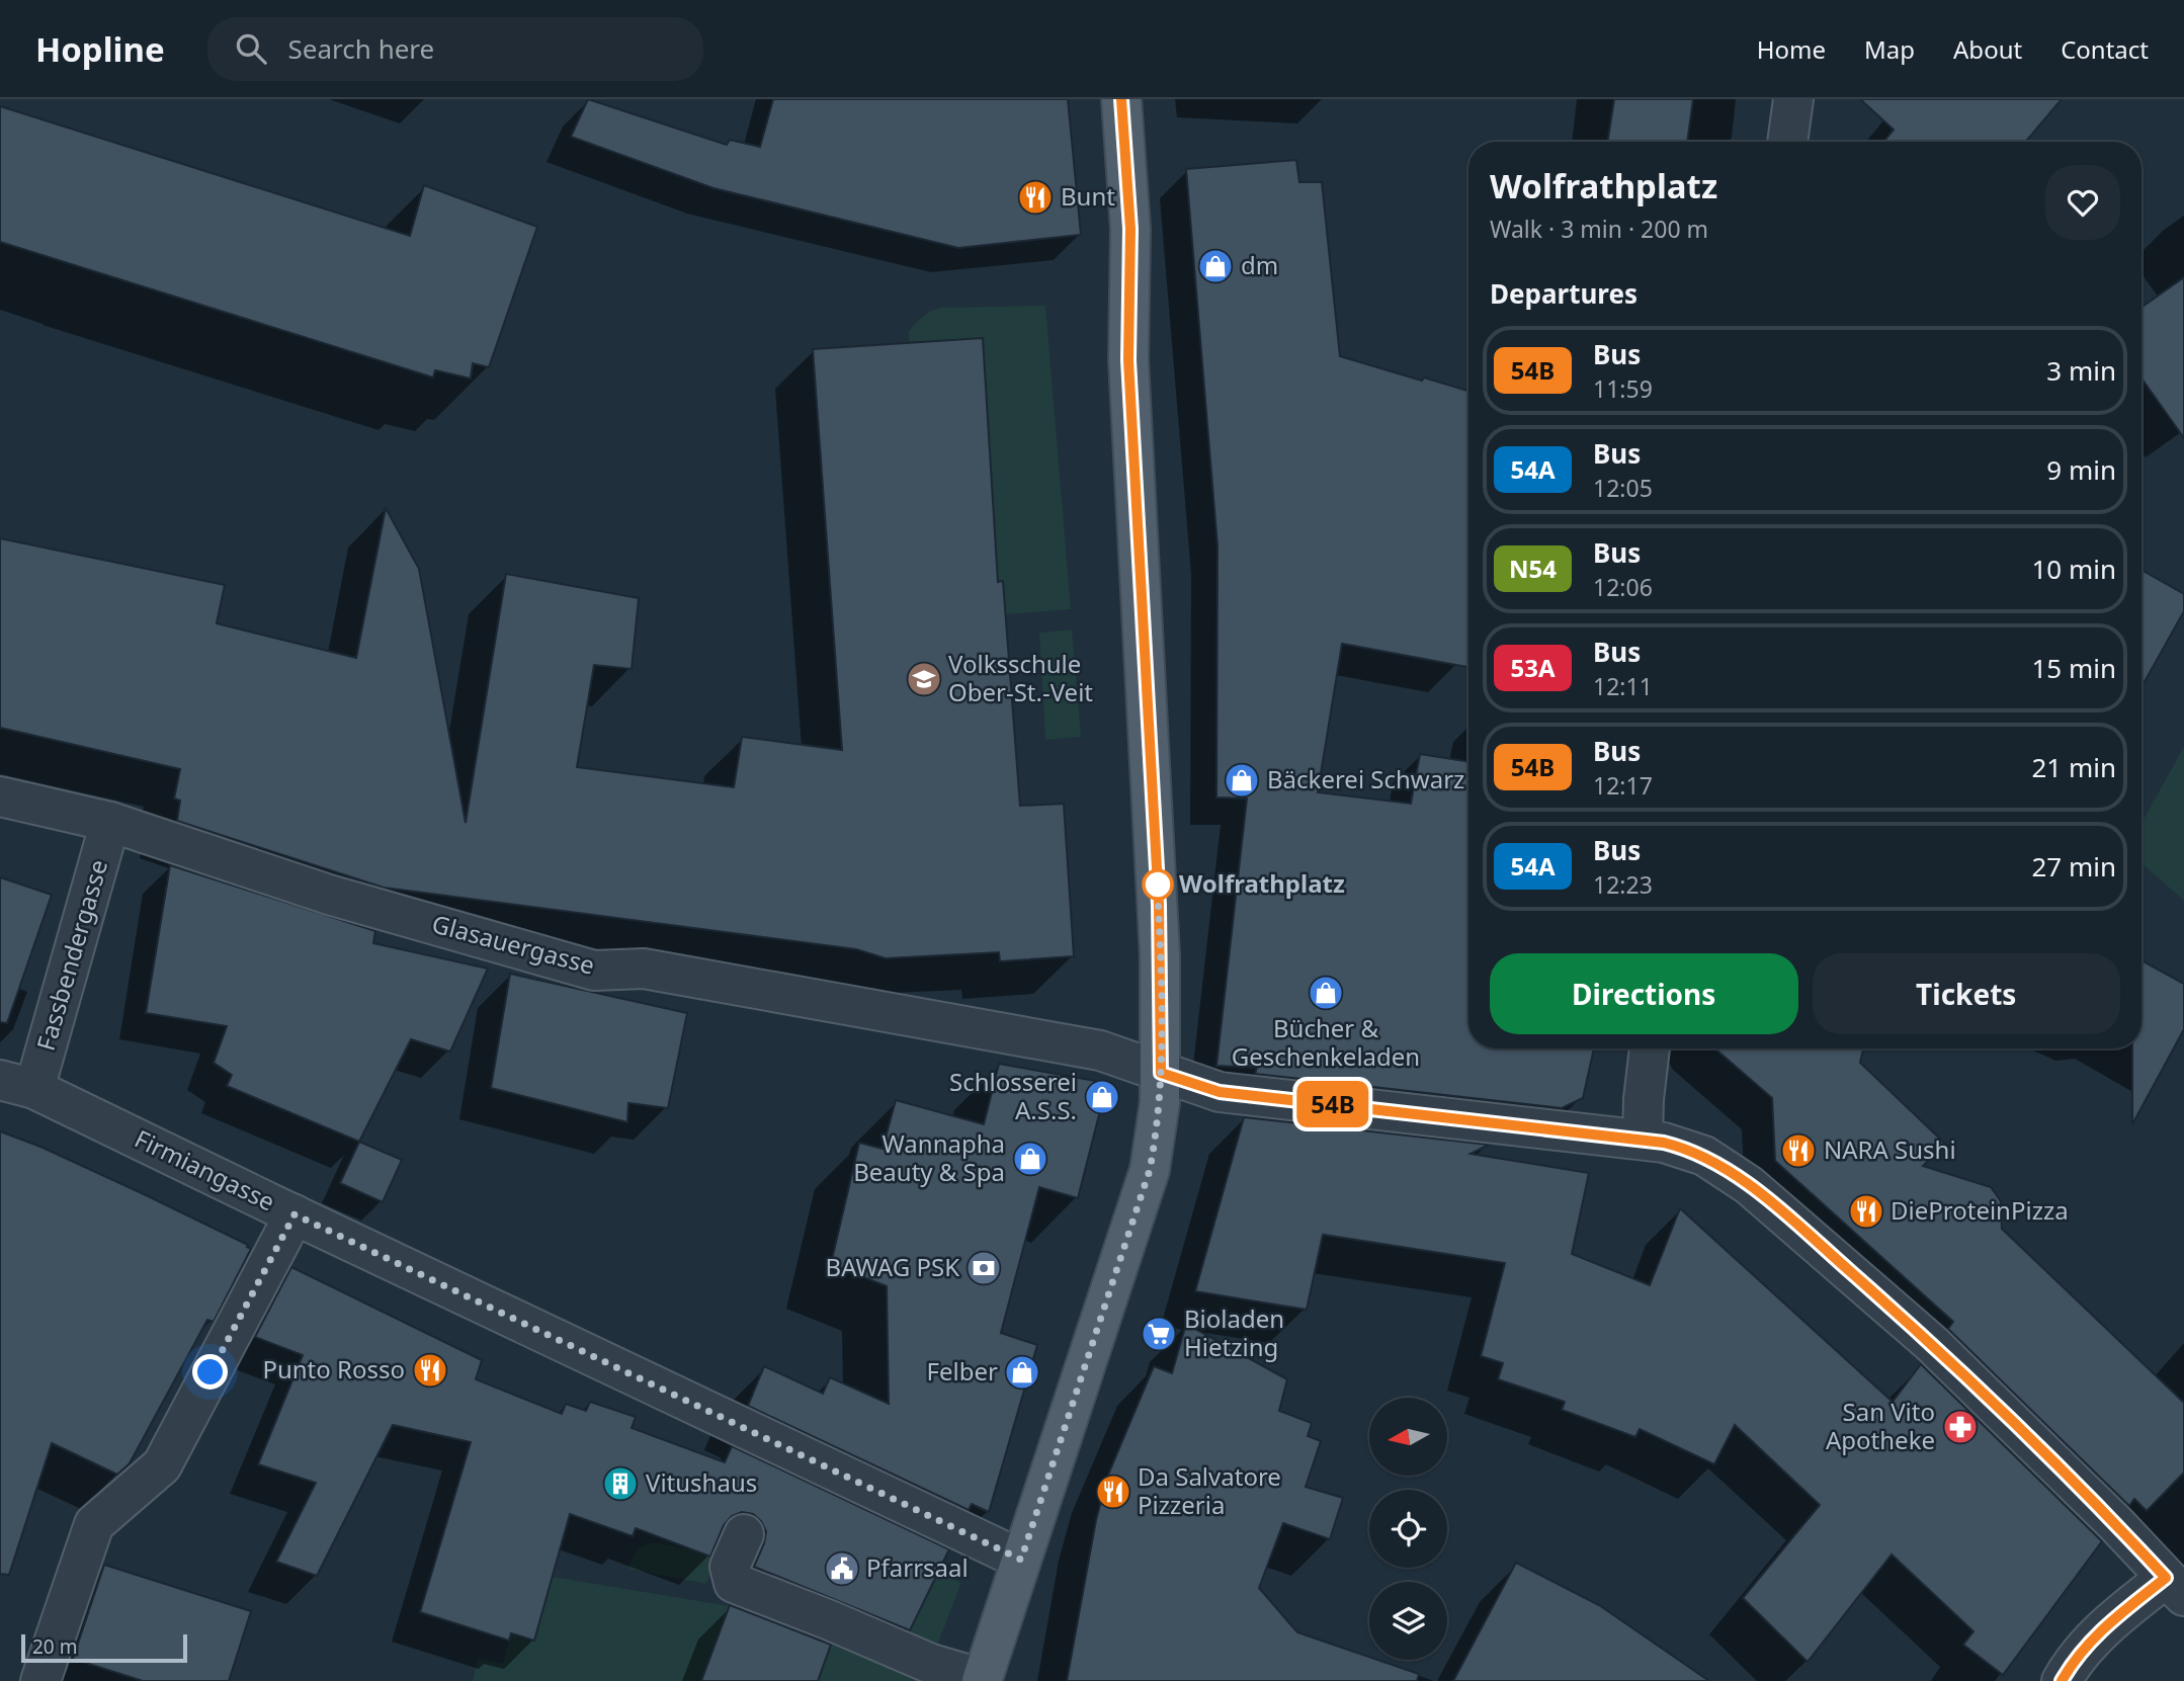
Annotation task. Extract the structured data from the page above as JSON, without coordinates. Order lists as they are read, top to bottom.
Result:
{
  "streets": {
    "street": ["Glasauergasse", "Fassbendergasse", "Firmiangasse"]
  },
  "crossings": [
    ["Glasauergasse", "Fassbendergasse"],
    ["Fassbendergasse", "Firmiangasse"]
  ],
  "places": {
    "restaurant": [
      "Bunt",
      "NARA Sushi",
      "DieProteinPizza",
      "Punto Rosso",
      "Da Salvatore Pizzeria"
    ],
    "shop": [
      "dm",
      "Bäckerei Schwarz",
      "Bücher & Geschenkeladen",
      "Schlosserei A.S.S.",
      "Wannapha Beauty & Spa",
      "Felber"
    ],
    "school or university": ["Volksschule Ober-St.-Veit"],
    "other": ["Wolfrathplatz"],
    "bank": ["BAWAG PSK"],
    "supermarket": ["Bioladen Hietzing"],
    "pharmacy": ["San Vito Apotheke"],
    "building": ["Vitushaus"],
    "public building": ["Pfarrsaal"]
  },
  "lines": ["bus line 54B"],
  "scale_bar": "20 m",
  "north": "left",
  "page": {
    "header": "Hopline",
    "search": "Search here",
    "nav": [
      "Home",
      "Map",
      "About",
      "Contact"
    ],
    "on_map": "54B",
    "heading": [
      ["Wolfrathplatz", "Walk · 3 min · 200 m"],
      "Departures"
    ],
    "list": [
      {
        "mark": "54B",
        "name": "Bus",
        "note": "11:59",
        "value": "3 min"
      },
      {
        "mark": "54A",
        "name": "Bus",
        "note": "12:05",
        "value": "9 min"
      },
      {
        "mark": "N54",
        "name": "Bus",
        "note": "12:06",
        "value": "10 min"
      },
      {
        "mark": "53A",
        "name": "Bus",
        "note": "12:11",
        "value": "15 min"
      },
      {
        "mark": "54B",
        "name": "Bus",
        "note": "12:17",
        "value": "21 min"
      },
      {
        "mark": "54A",
        "name": "Bus",
        "note": "12:23",
        "value": "27 min"
      }
    ],
    "buttons": ["Directions", "Tickets"],
    "scale": "20 m"
  }
}
